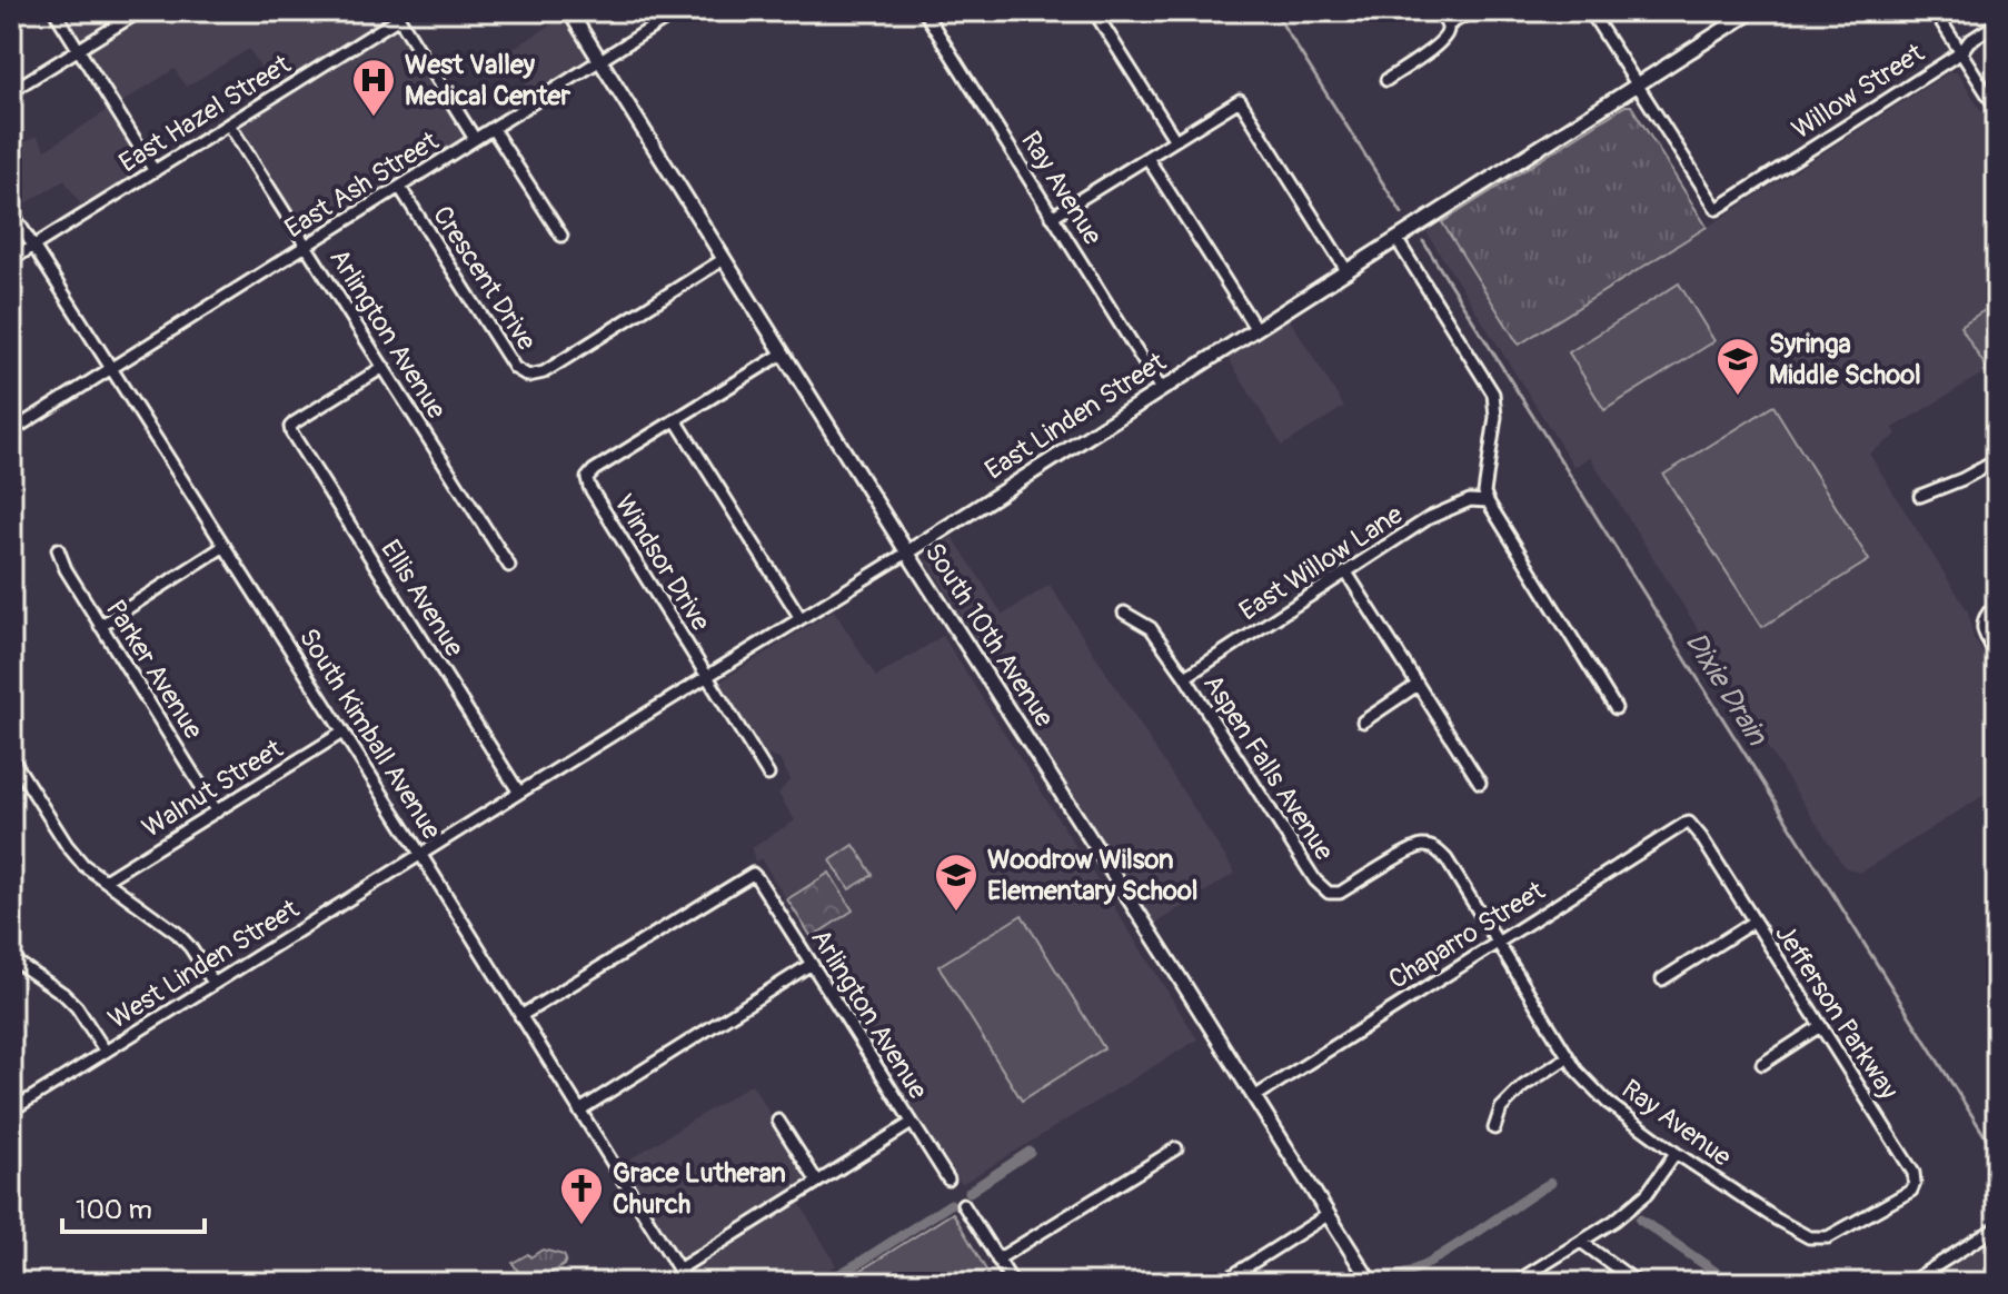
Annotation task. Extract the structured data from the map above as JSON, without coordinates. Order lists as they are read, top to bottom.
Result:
{
  "streets": {
    "main road": ["East Linden Street", "South 10th Avenue"],
    "street": [
      "Willow Street",
      "East Hazel Street",
      "East Ash Street",
      "Ray Avenue",
      "Crescent Drive",
      "Arlington Avenue",
      "Windsor Drive",
      "East Willow Lane",
      "Ellis Avenue",
      "Parker Avenue",
      "South Kimball Avenue",
      "Aspen Falls Avenue",
      "Walnut Street",
      "Chaparro Street",
      "West Linden Street",
      "Jefferson Parkway"
    ]
  },
  "crossings": [
    ["Willow Street", "East Linden Street"],
    ["East Hazel Street", "Arlington Avenue"],
    ["East Hazel Street", "South Kimball Avenue"],
    ["East Ash Street", "Crescent Drive"],
    ["East Ash Street", "Arlington Avenue"],
    ["East Ash Street", "South 10th Avenue"],
    ["East Ash Street", "South Kimball Avenue"],
    ["Ray Avenue", "East Linden Street"],
    ["Ray Avenue", "Aspen Falls Avenue"],
    ["Ray Avenue", "Chaparro Street"],
    ["Ray Avenue", "Jefferson Parkway"],
    ["Crescent Drive", "South 10th Avenue"],
    ["Arlington Avenue", "Ellis Avenue"],
    ["Arlington Avenue", "South Kimball Avenue"],
    ["East Linden Street", "Windsor Drive"],
    ["East Linden Street", "Ellis Avenue"],
    ["East Linden Street", "South 10th Avenue"],
    ["East Linden Street", "South Kimball Avenue"],
    ["East Linden Street", "West Linden Street"],
    ["Windsor Drive", "South 10th Avenue"],
    ["East Willow Lane", "Aspen Falls Avenue"],
    ["South 10th Avenue", "Chaparro Street"],
    ["Parker Avenue", "Walnut Street"],
    ["South Kimball Avenue", "Walnut Street"],
    ["South Kimball Avenue", "West Linden Street"],
    ["Aspen Falls Avenue", "Chaparro Street"],
    ["Chaparro Street", "Jefferson Parkway"]
  ],
  "water": ["Dixie Drain"],
  "places": {
    "hospital": ["West Valley Medical Center"],
    "school or university": ["Syringa Middle School", "Woodrow Wilson Elementary School"],
    "church": ["Grace Lutheran Church"]
  },
  "scale_bar": "100 m"
}
